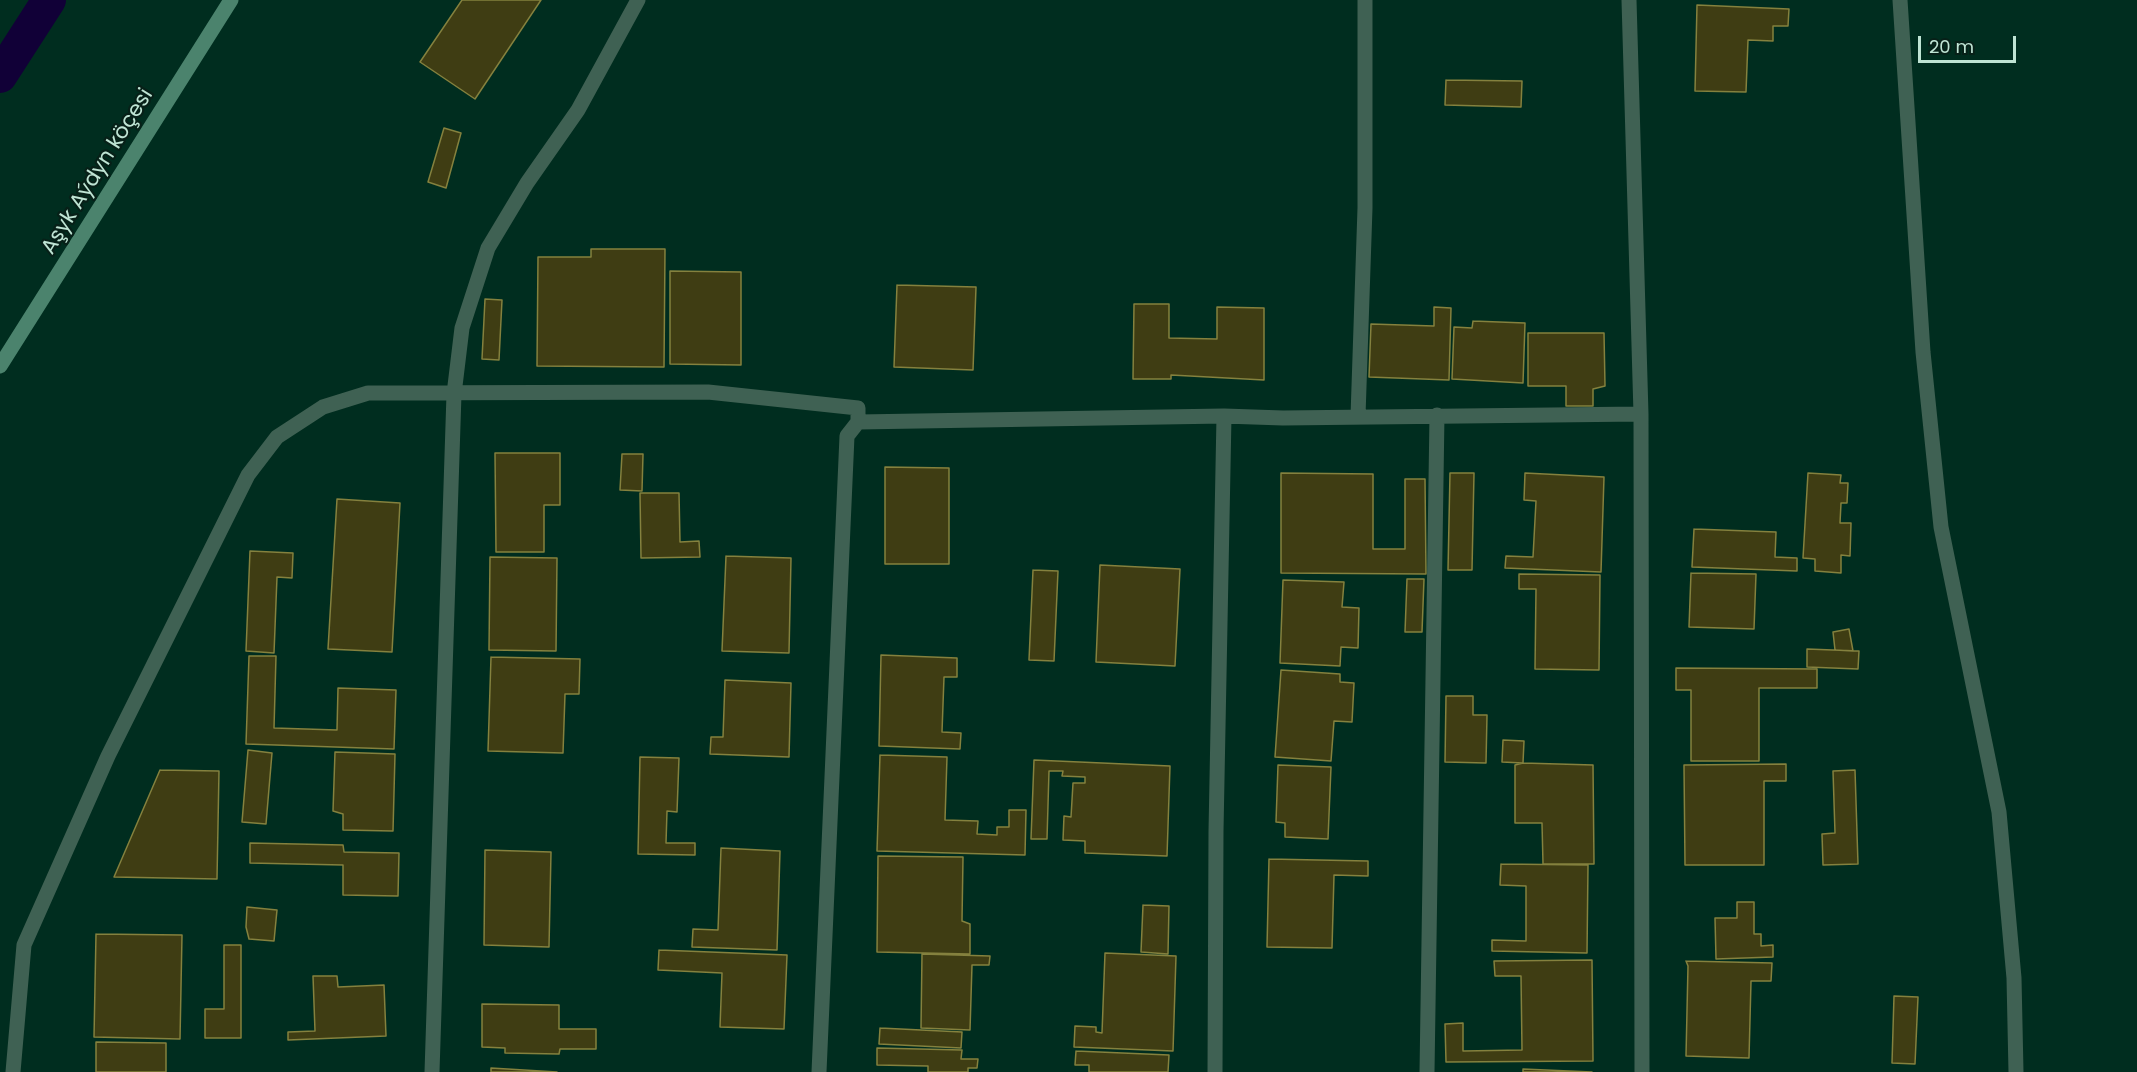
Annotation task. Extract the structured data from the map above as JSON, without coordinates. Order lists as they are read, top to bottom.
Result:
{
  "streets": {
    "main road": ["Aşyk Aýdyn köçesi"]
  },
  "scale_bar": "20 m"
}
